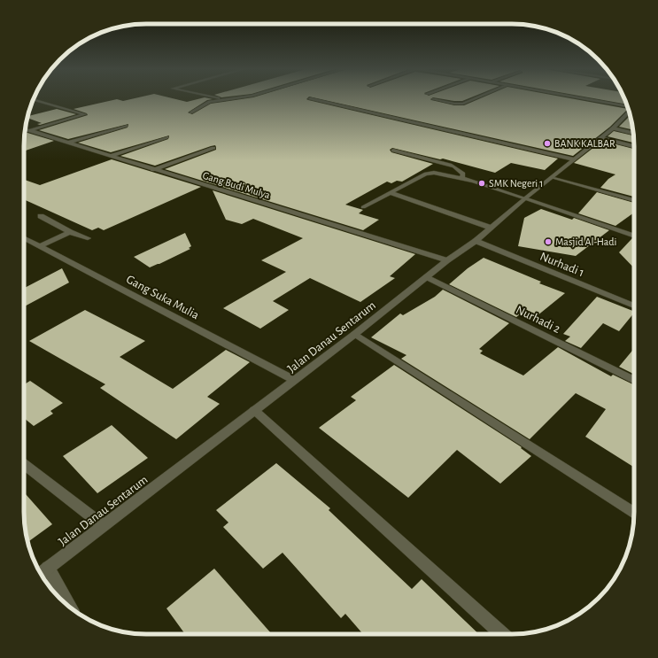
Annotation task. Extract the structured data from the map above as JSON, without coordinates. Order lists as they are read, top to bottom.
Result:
{
  "streets": {
    "street": [
      "Gang Budi Mulya",
      "Nurhadi 1",
      "Gang Suka Mulia",
      "Nurhadi 2",
      "Jalan Danau Sentarum"
    ]
  },
  "crossings": [
    ["Gang Budi Mulya", "Jalan Danau Sentarum"],
    ["Nurhadi 1", "Jalan Danau Sentarum"],
    ["Gang Suka Mulia", "Jalan Danau Sentarum"],
    ["Nurhadi 2", "Jalan Danau Sentarum"]
  ],
  "places": ["BANK KALBAR", "SMK Negeri 1", "Masjid Al-Hadi"]
}
